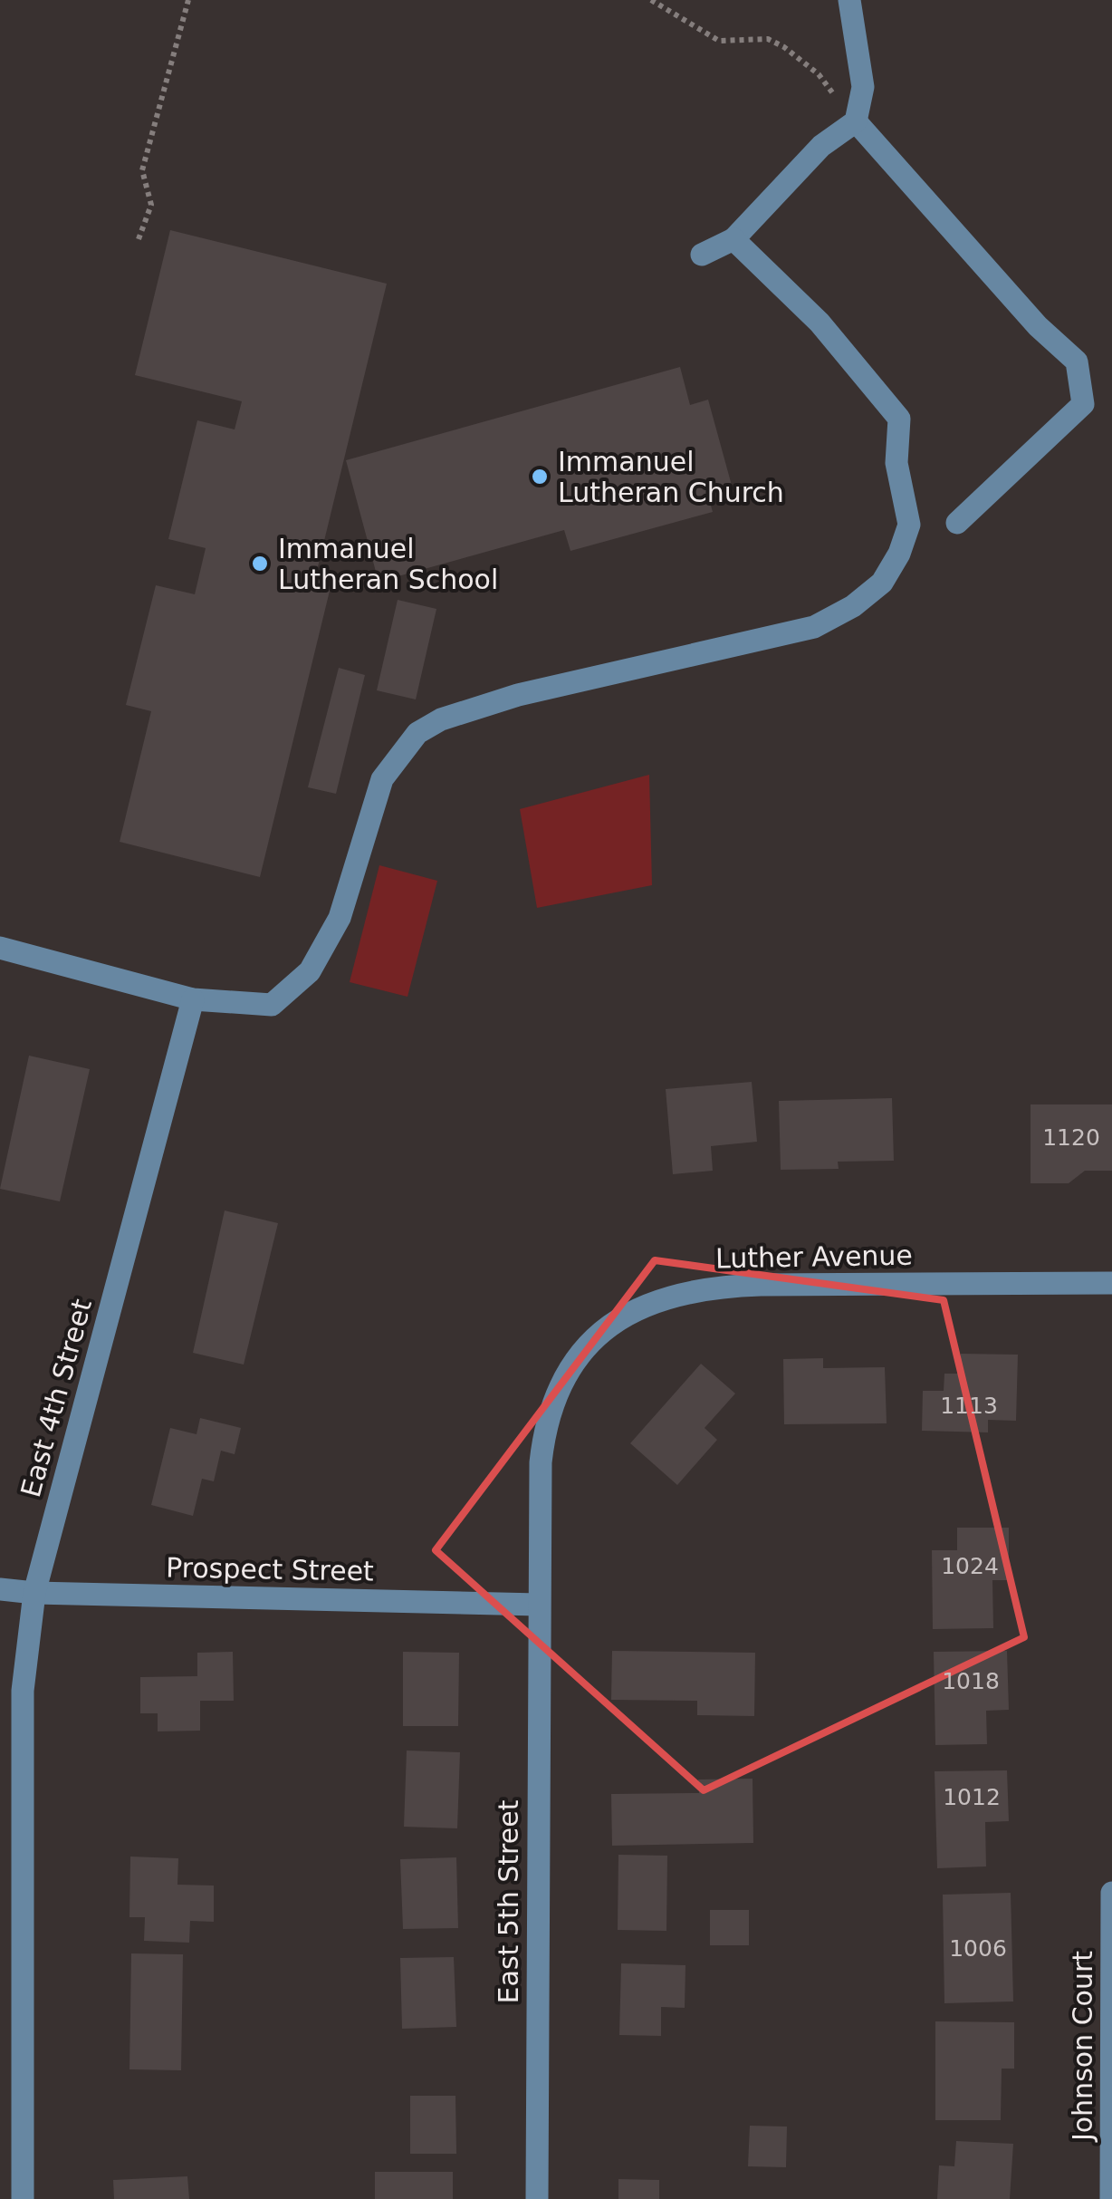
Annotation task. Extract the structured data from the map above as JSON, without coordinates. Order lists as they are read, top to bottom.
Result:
{
  "streets": {
    "street": [
      "Luther Avenue",
      "East 4th Street",
      "Prospect Street",
      "East 5th Street",
      "Johnson Court"
    ]
  },
  "crossings": [
    ["Luther Avenue", "Prospect Street"],
    ["Luther Avenue", "East 5th Street"],
    ["East 4th Street", "Prospect Street"],
    ["Prospect Street", "East 5th Street"]
  ],
  "places": ["Immanuel Lutheran Church", "Immanuel Lutheran School"],
  "house_numbers": [
    "1120",
    "1113",
    "1024",
    "1018",
    "1012",
    "1006"
  ]
}
